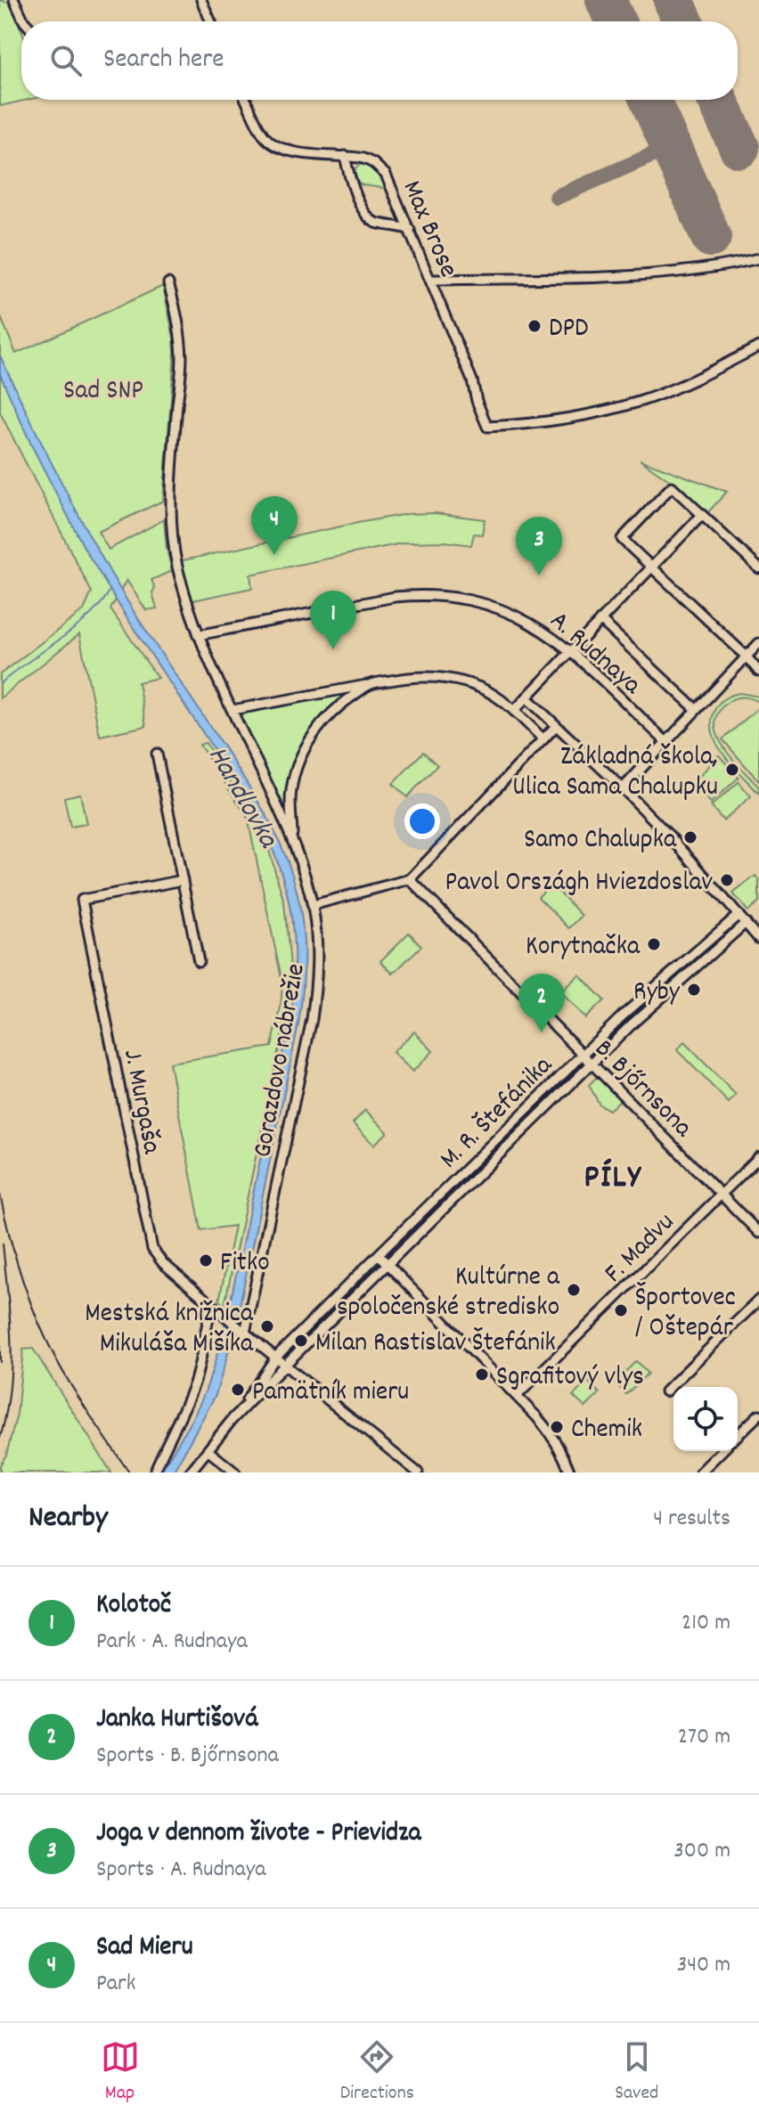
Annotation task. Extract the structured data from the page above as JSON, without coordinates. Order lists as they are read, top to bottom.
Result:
{
  "streets": {
    "street": [
      "Max Brose",
      "A. Rudnaya",
      "Gorazdovo nábrežie",
      "B. Bjőrnsona",
      "J. Murgaša",
      "M. R. Štefánika",
      "F. Madvu"
    ]
  },
  "crossings": [
    ["A. Rudnaya", "Gorazdovo nábrežie"],
    ["Gorazdovo nábrežie", "J. Murgaša"],
    ["B. Bjőrnsona", "M. R. Štefánika"],
    ["B. Bjőrnsona", "F. Madvu"],
    ["J. Murgaša", "M. R. Štefánika"]
  ],
  "districts": ["PÍLY"],
  "water": ["Handlovka"],
  "parks": ["Sad SNP"],
  "places": [
    "DPD",
    "Základná škola, Ulica Sama Chalupku",
    "Samo Chalupka",
    "Pavol Országh Hviezdoslav",
    "Korytnačka",
    "Ryby",
    "Fitko",
    "Kultúrne a spoločenské stredisko",
    "Športovec / Oštepár",
    "Mestská knižnica Mikuláša Mišíka",
    "Milan Rastislav Štefánik",
    "Sgrafitový vlys",
    "Pamätník mieru",
    "Chemik"
  ],
  "page": {
    "search": "Search here",
    "pins": [
      "4",
      "3",
      "1",
      "2"
    ],
    "heading": ["Nearby", "4 results"],
    "list": [
      {
        "mark": "1",
        "name": "Kolotoč",
        "note": "Park · A. Rudnaya",
        "value": "210 m"
      },
      {
        "mark": "2",
        "name": "Janka Hurtišová",
        "note": "Sports · B. Bjőrnsona",
        "value": "270 m"
      },
      {
        "mark": "3",
        "name": "Joga v dennom živote - Prievidza",
        "note": "Sports · A. Rudnaya",
        "value": "300 m"
      },
      {
        "mark": "4",
        "name": "Sad Mieru",
        "note": "Park",
        "value": "340 m"
      }
    ],
    "nav": ["Map", "Directions", "Saved"]
  }
}
